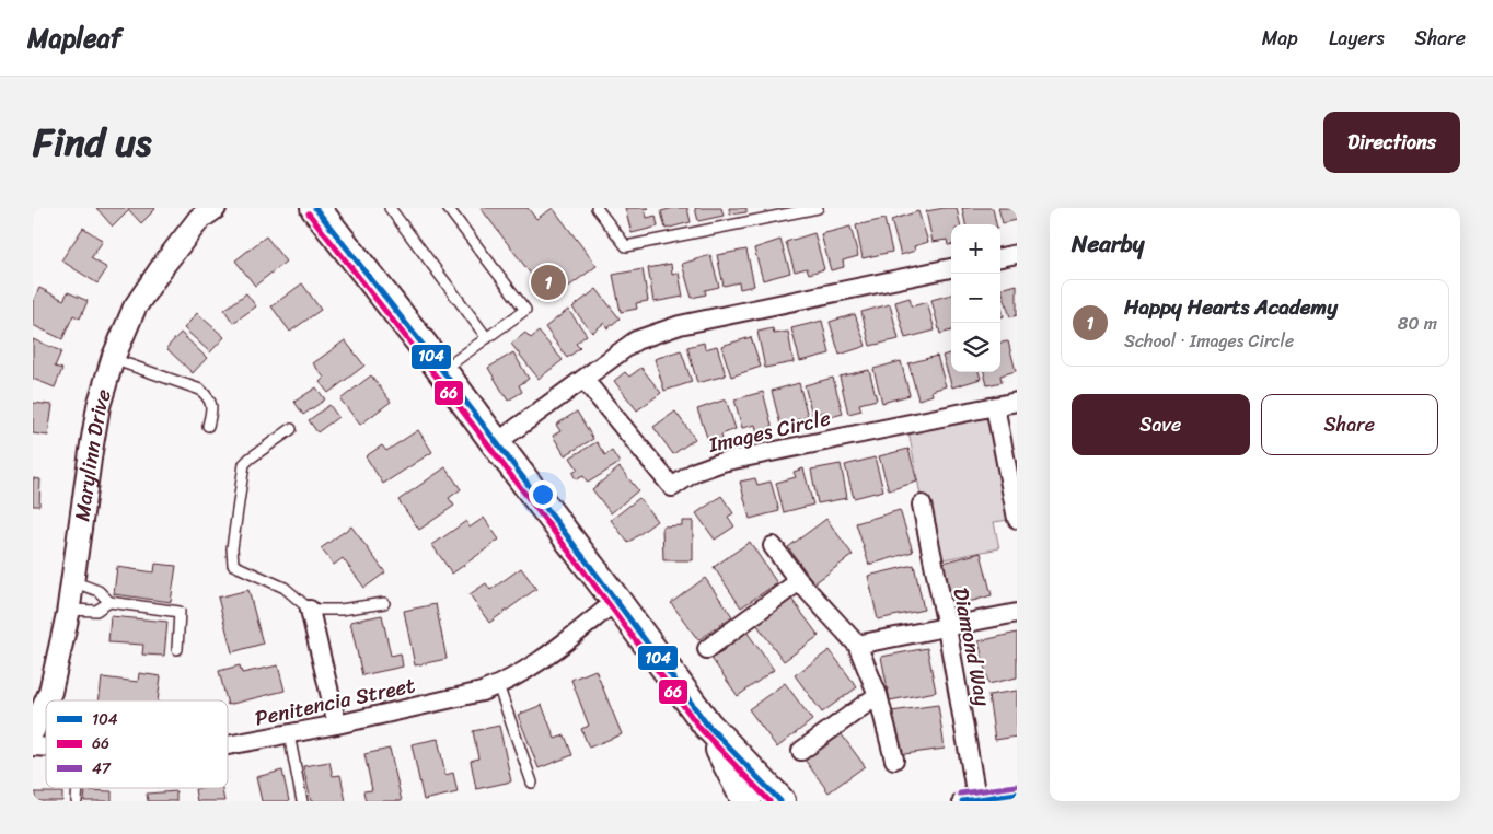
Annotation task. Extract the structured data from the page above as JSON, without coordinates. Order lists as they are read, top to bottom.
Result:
{
  "streets": {
    "street": [
      "Images Circle",
      "Marylinn Drive",
      "Diamond Way",
      "Penitencia Street"
    ]
  },
  "lines": ["transit line 104", "transit line 66", "transit line 47"],
  "legend": ["104", "66", "47"],
  "page": {
    "header": "Mapleaf",
    "nav": ["Map", "Layers", "Share"],
    "title": "Find us",
    "buttons": [
      "Directions",
      ["Save", "Share"]
    ],
    "heading": "Nearby",
    "map_buttons": ["+", "−"],
    "pins": "1",
    "list": [
      {
        "mark": "1",
        "name": "Happy Hearts Academy",
        "note": "School · Images Circle",
        "value": "80 m"
      }
    ]
  }
}
